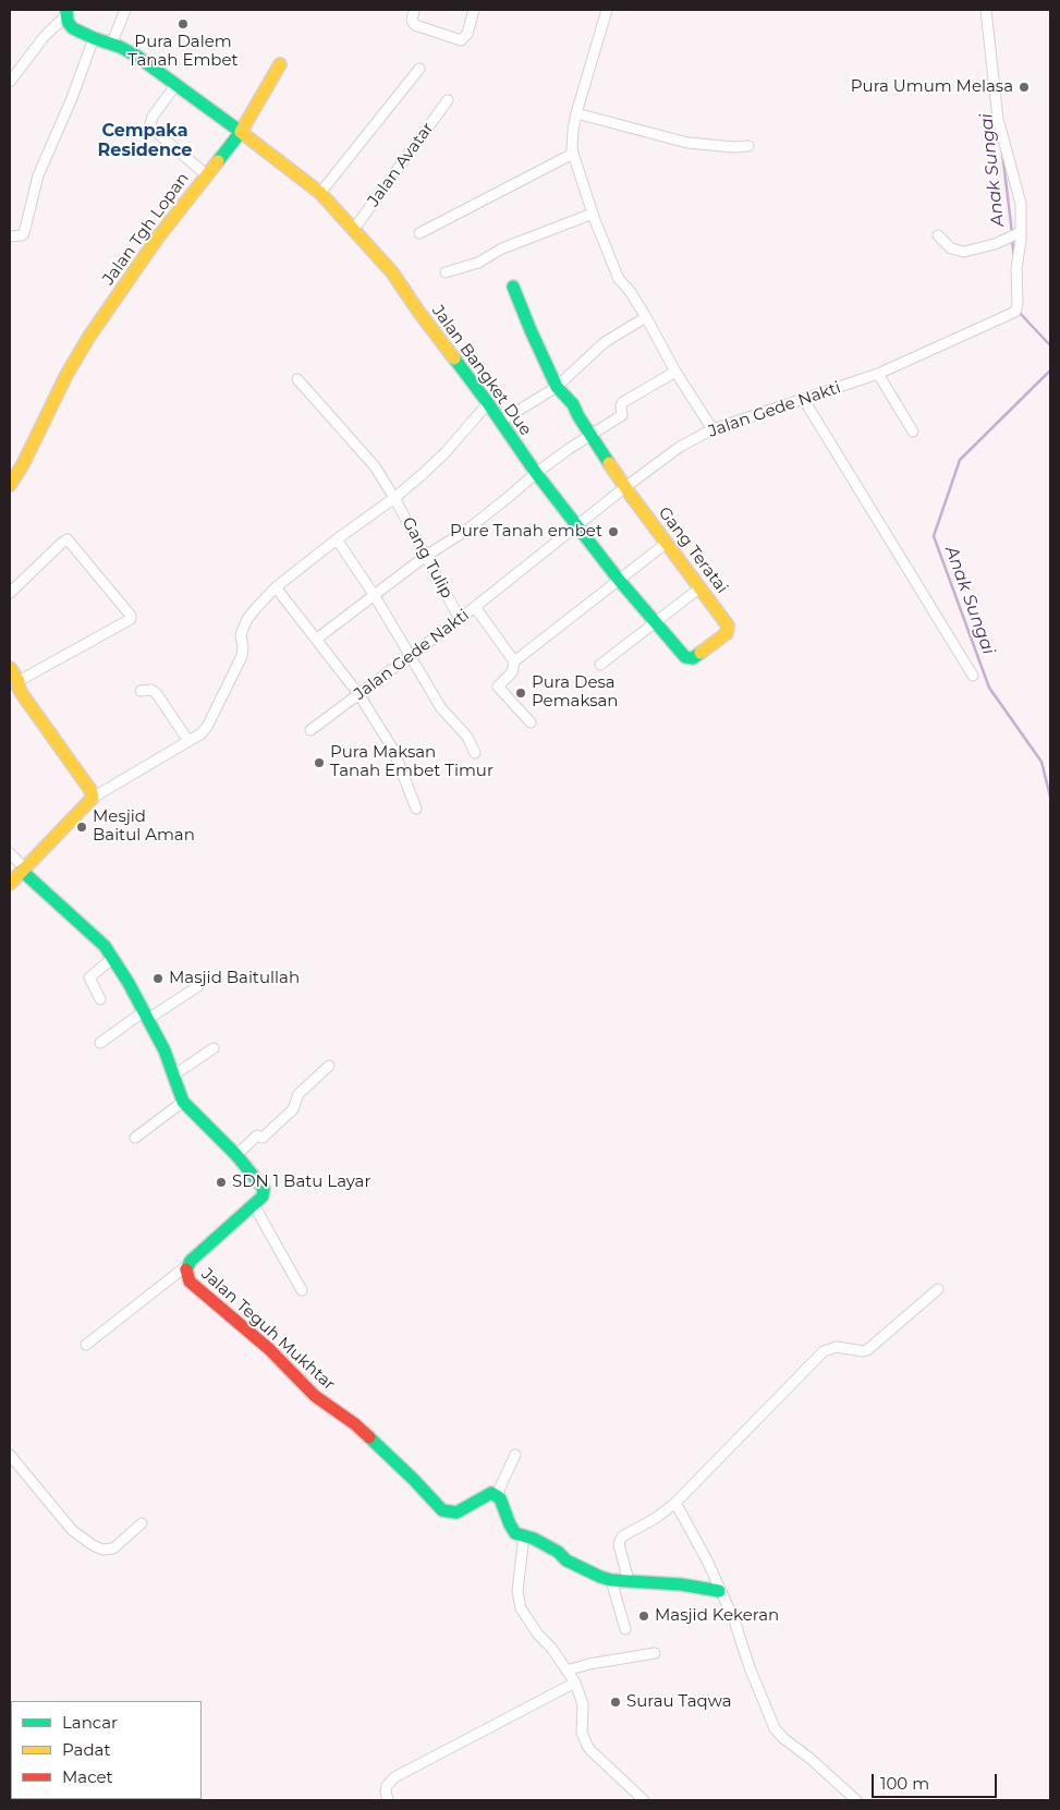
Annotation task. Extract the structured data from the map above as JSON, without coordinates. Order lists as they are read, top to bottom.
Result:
{
  "streets": {
    "street": [
      "Jalan Avatar",
      "Jalan Tgh Lopan",
      "Jalan Bangket Due",
      "Jalan Gede Nakti",
      "Gang Teratai",
      "Gang Tulip",
      "Jalan Teguh Mukhtar"
    ]
  },
  "crossings": [
    ["Jalan Avatar", "Jalan Bangket Due"],
    ["Jalan Tgh Lopan", "Jalan Bangket Due"],
    ["Jalan Bangket Due", "Jalan Gede Nakti"],
    ["Jalan Bangket Due", "Gang Teratai"],
    ["Jalan Gede Nakti", "Gang Teratai"],
    ["Jalan Gede Nakti", "Gang Tulip"]
  ],
  "districts": ["Cempaka Residence"],
  "water": ["Anak Sungai"],
  "places": [
    "Pura Dalem Tanah Embet",
    "Pura Umum Melasa",
    "Pure Tanah embet",
    "Pura Desa Pemaksan",
    "Pura Maksan Tanah Embet Timur",
    "Mesjid Baitul Aman",
    "Masjid Baitullah",
    "SDN 1 Batu Layar",
    "Masjid Kekeran",
    "Surau Taqwa"
  ],
  "legend": ["Lancar", "Padat", "Macet"],
  "scale_bar": "100 m"
}
